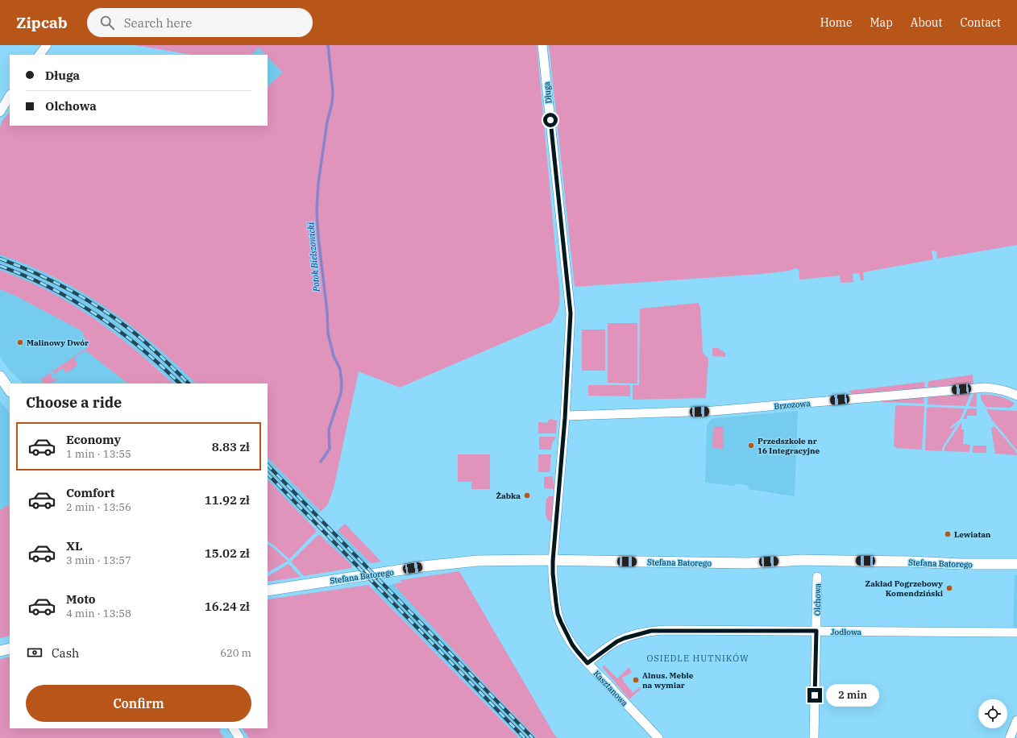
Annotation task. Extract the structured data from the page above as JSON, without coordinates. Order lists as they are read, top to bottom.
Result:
{
  "streets": {
    "street": [
      "Długa",
      "Brzozowa",
      "Stefana Batorego",
      "Olchowa",
      "Jodłowa",
      "Kasztanowa"
    ]
  },
  "crossings": [
    ["Długa", "Brzozowa"],
    ["Stefana Batorego", "Kasztanowa"],
    ["Olchowa", "Jodłowa"],
    ["Jodłowa", "Kasztanowa"]
  ],
  "districts": ["OSIEDLE HUTNIKÓW"],
  "water": ["Potok Bielszowicki"],
  "places": [
    "Malinowy Dwór",
    "Przedszkole nr 16 Integracyjne",
    "Żabka",
    "Lewiatan",
    "Zakład Pogrzebowy Komendziński",
    "Alnus. Meble na wymiar"
  ],
  "page": {
    "header": "Zipcab",
    "search": "Search here",
    "nav": [
      "Home",
      "Map",
      "About",
      "Contact"
    ],
    "banner": ["Długa", "Olchowa"],
    "heading": "Choose a ride",
    "list": [
      {
        "name": "Economy",
        "note": "1 min · 13:55",
        "value": "8.83 zł"
      },
      {
        "name": "Comfort",
        "note": "2 min · 13:56",
        "value": "11.92 zł"
      },
      {
        "name": "XL",
        "note": "3 min · 13:57",
        "value": "15.02 zł"
      },
      {
        "name": "Moto",
        "note": "4 min · 13:58",
        "value": "16.24 zł"
      }
    ],
    "pay": ["Cash", "620 m"],
    "buttons": "Confirm",
    "bubble": "2 min"
  }
}
